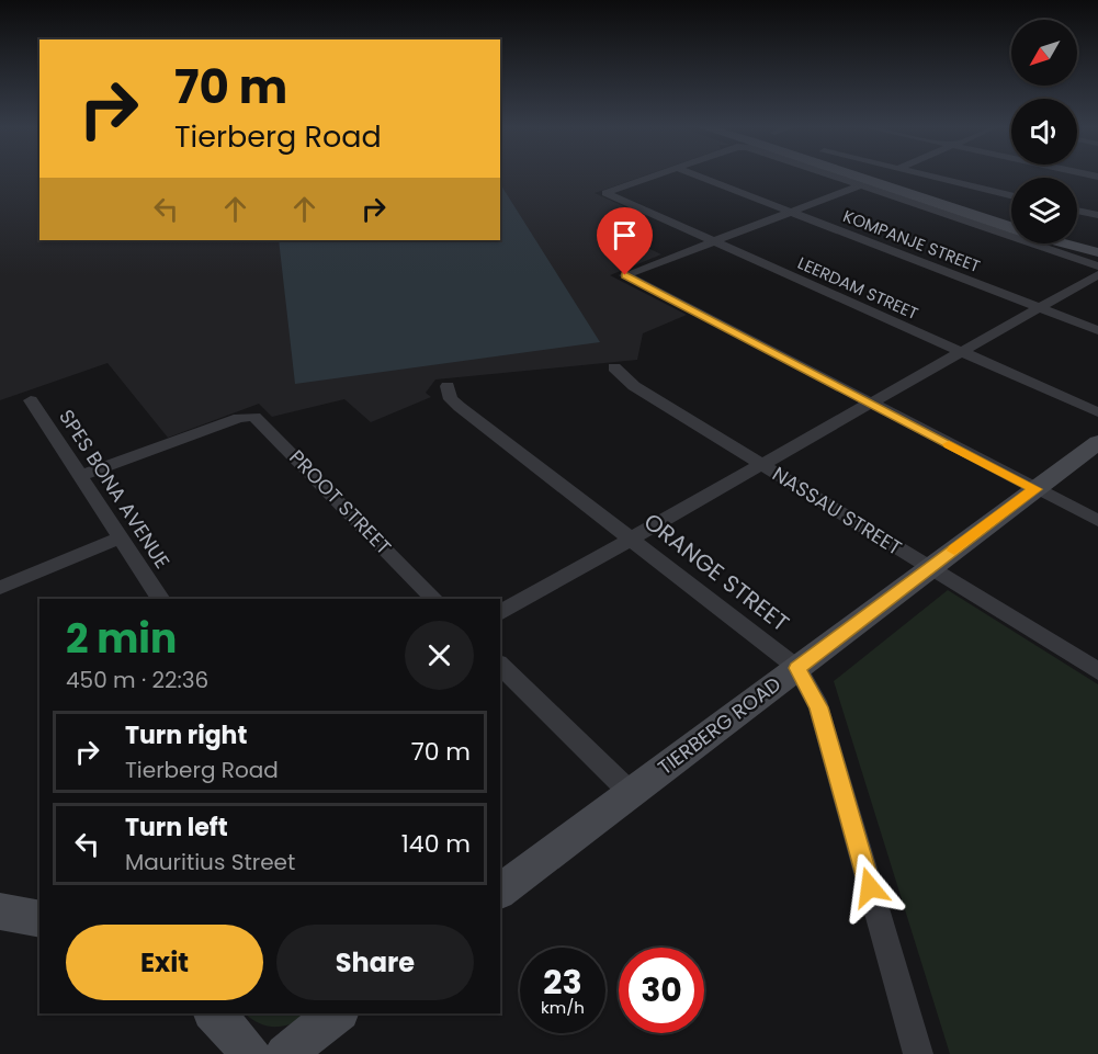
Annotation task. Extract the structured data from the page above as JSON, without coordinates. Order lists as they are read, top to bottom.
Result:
{
  "streets": {
    "main road": ["TIERBERG ROAD"],
    "street": [
      "KOMPANJE STREET",
      "LEERDAM STREET",
      "SPES BONA AVENUE",
      "PROOT STREET",
      "NASSAU STREET",
      "ORANGE STREET"
    ]
  },
  "crossings": [
    ["SPES BONA AVENUE", "PROOT STREET"],
    ["NASSAU STREET", "TIERBERG ROAD"],
    ["ORANGE STREET", "TIERBERG ROAD"]
  ],
  "north": "bottom left",
  "page": {
    "turn": ["70 m", "Tierberg Road"],
    "heading": ["2 min", "450 m · 22:36"],
    "list": [
      {
        "name": "Turn right",
        "note": "Tierberg Road",
        "value": "70 m"
      },
      {
        "name": "Turn left",
        "note": "Mauritius Street",
        "value": "140 m"
      }
    ],
    "buttons": ["Exit", "Share"],
    "speed": "23 km/h",
    "limit": "30"
  }
}
